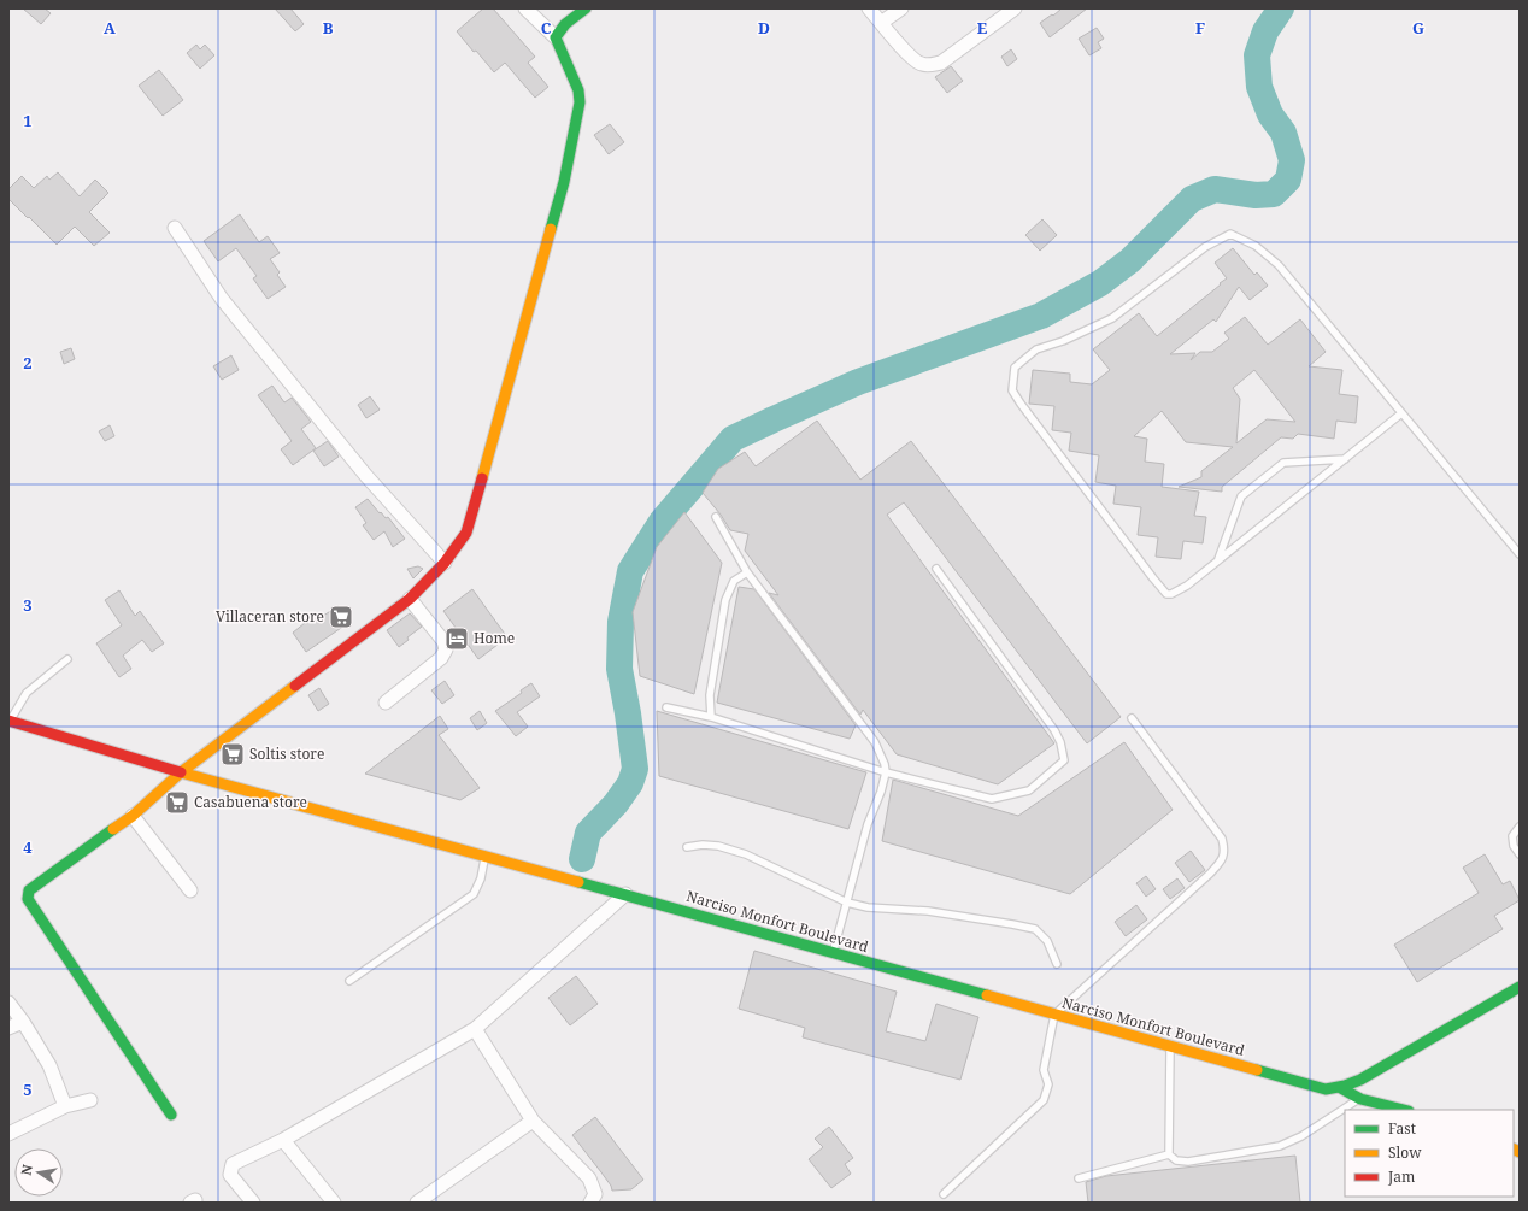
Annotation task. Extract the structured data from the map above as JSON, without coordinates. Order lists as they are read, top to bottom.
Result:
{
  "streets": {
    "main road": ["Narciso Monfort Boulevard"]
  },
  "places": {
    "supermarket": ["Villaceran store", "Soltis store", "Casabuena store"],
    "hotel": ["Home"]
  },
  "legend": ["Fast", "Slow", "Jam"],
  "north": "left",
  "grid": {
    "columns": [
      "A",
      "B",
      "C",
      "D",
      "E",
      "F",
      "G"
    ],
    "rows": [
      "1",
      "2",
      "3",
      "4",
      "5"
    ]
  }
}
